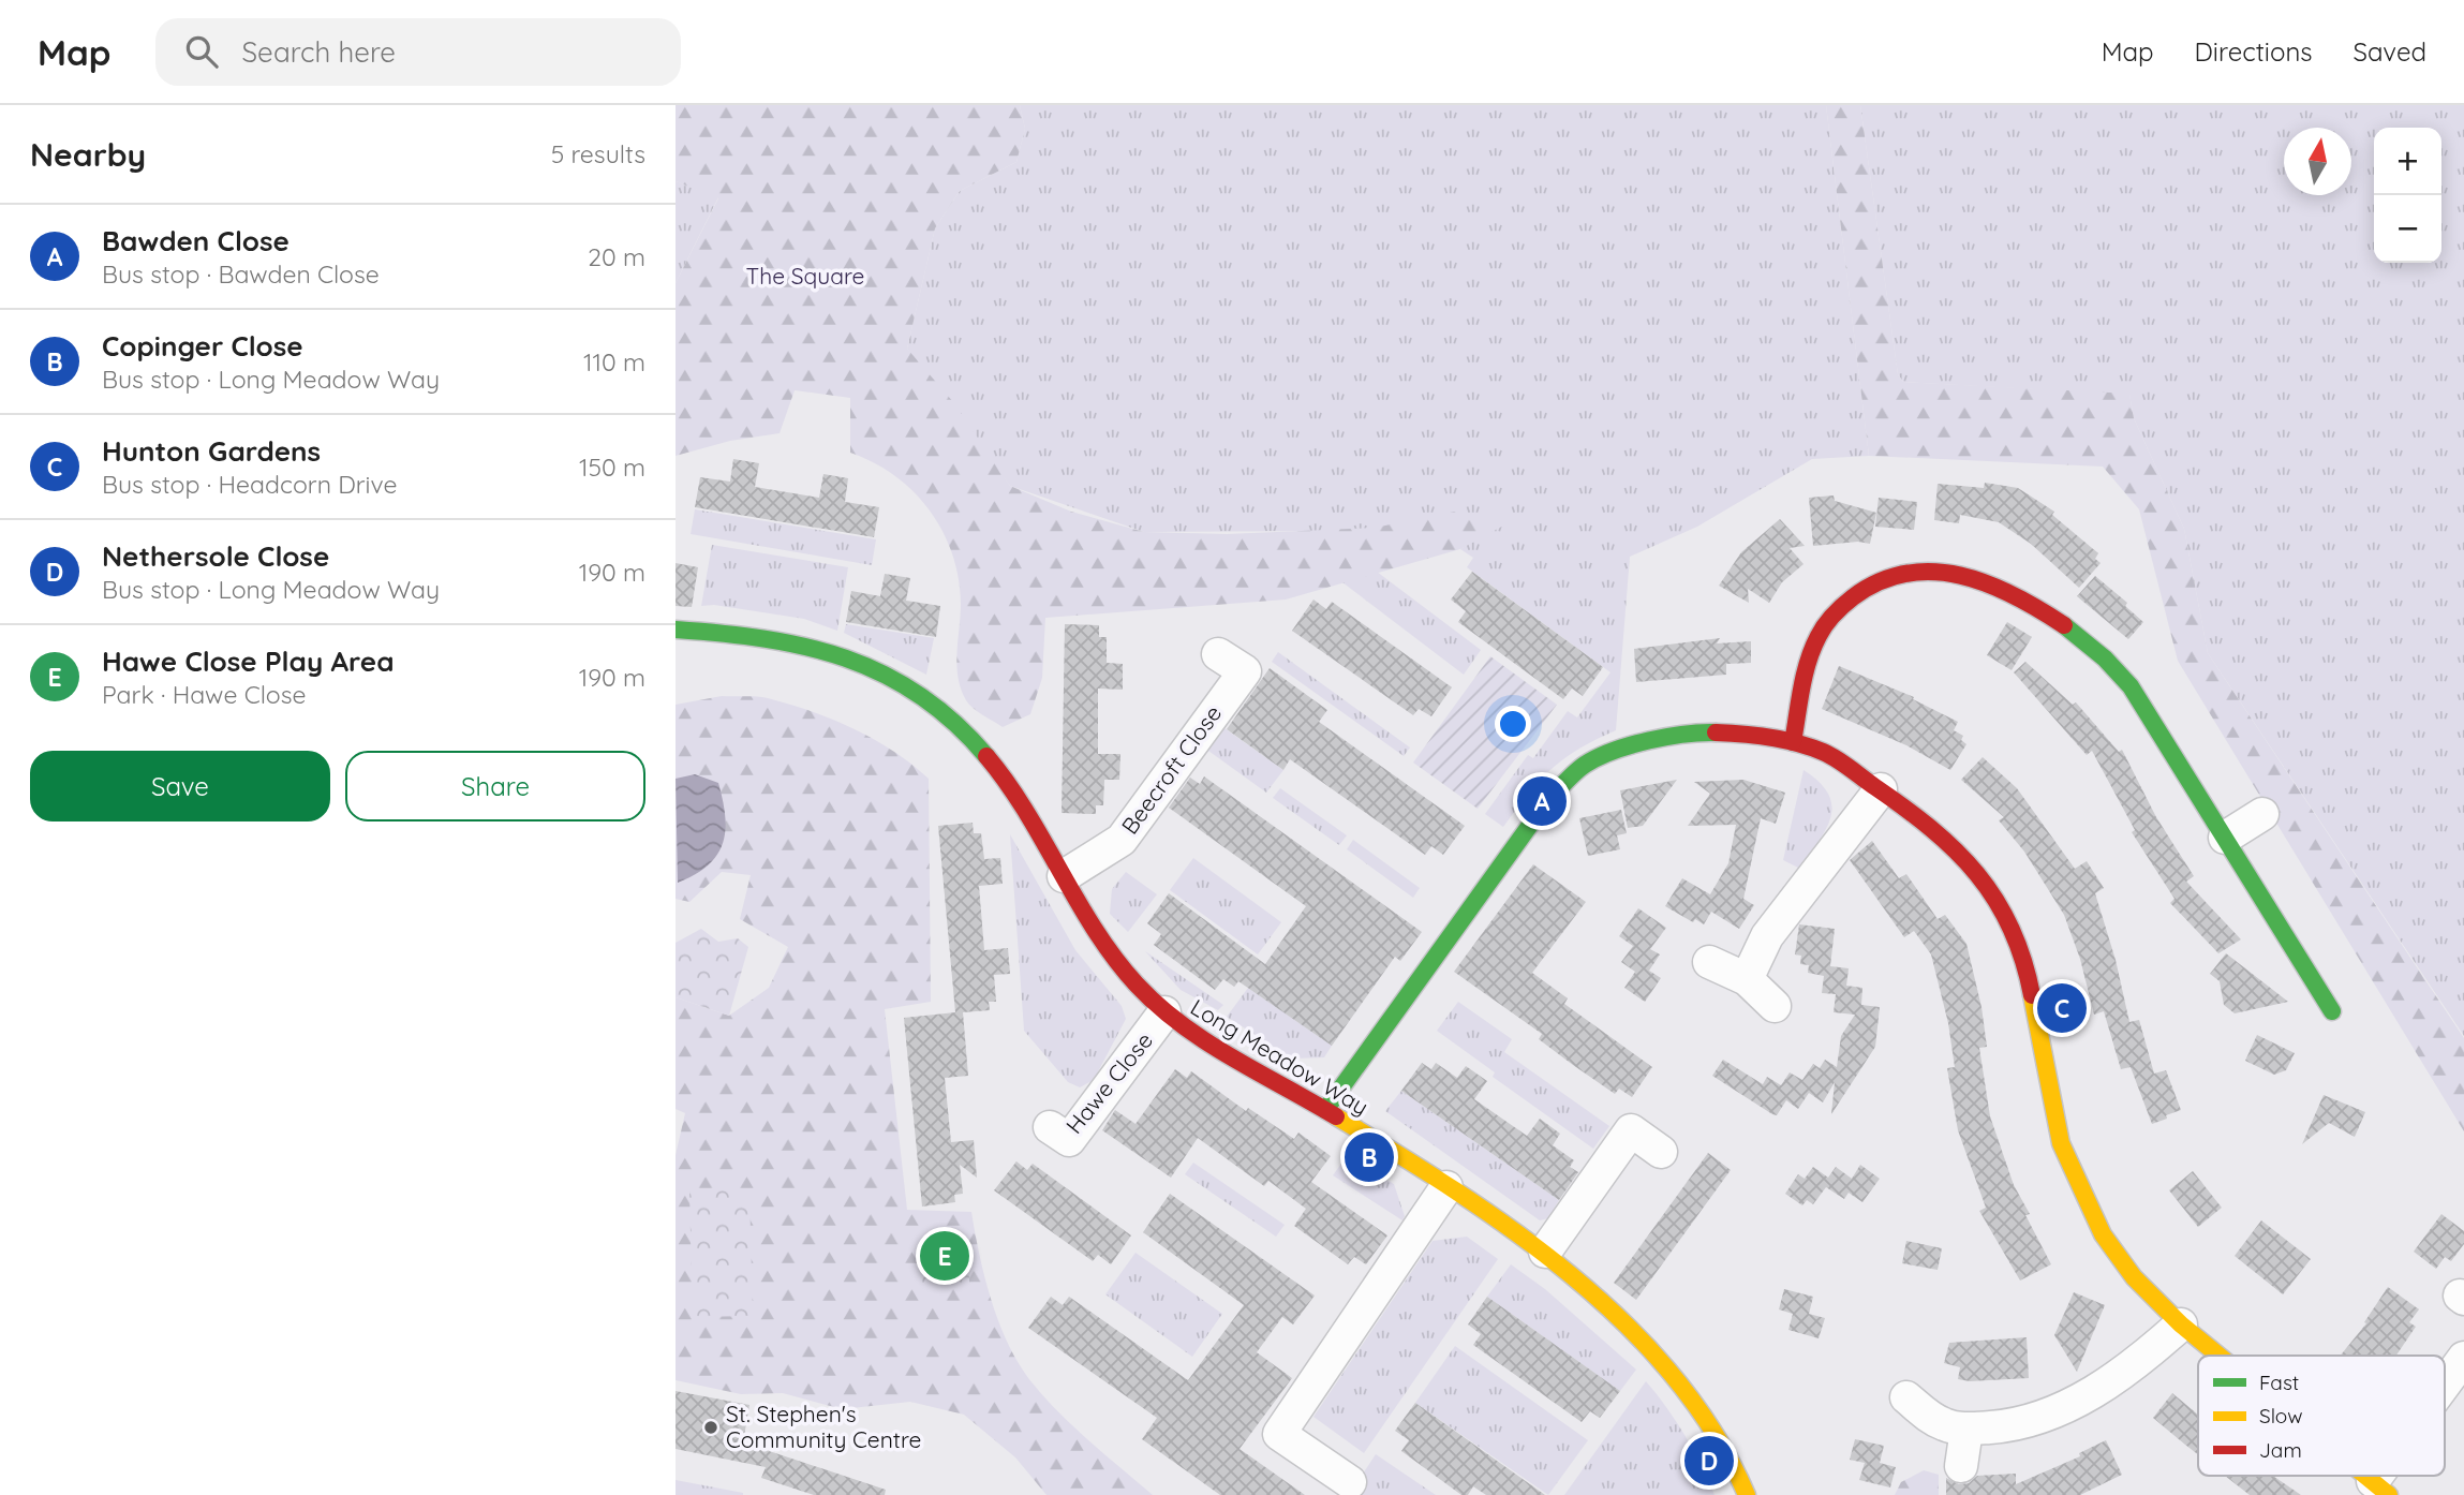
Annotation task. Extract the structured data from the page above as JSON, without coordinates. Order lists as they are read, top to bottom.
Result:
{
  "streets": {
    "street": ["Beecroft Close", "Long Meadow Way", "Hawe Close"]
  },
  "crossings": [
    ["Beecroft Close", "Long Meadow Way"],
    ["Long Meadow Way", "Hawe Close"]
  ],
  "parks": ["The Square"],
  "places": ["St. Stephen's Community Centre"],
  "legend": ["Fast", "Slow", "Jam"],
  "north": "top",
  "page": {
    "header": "Map",
    "search": "Search here",
    "nav": ["Map", "Directions", "Saved"],
    "heading": ["Nearby", "5 results"],
    "map_buttons": ["+", "−"],
    "list": [
      {
        "mark": "A",
        "name": "Bawden Close",
        "note": "Bus stop · Bawden Close",
        "value": "20 m"
      },
      {
        "mark": "B",
        "name": "Copinger Close",
        "note": "Bus stop · Long Meadow Way",
        "value": "110 m"
      },
      {
        "mark": "C",
        "name": "Hunton Gardens",
        "note": "Bus stop · Headcorn Drive",
        "value": "150 m"
      },
      {
        "mark": "D",
        "name": "Nethersole Close",
        "note": "Bus stop · Long Meadow Way",
        "value": "190 m"
      },
      {
        "mark": "E",
        "name": "Hawe Close Play Area",
        "note": "Park · Hawe Close",
        "value": "190 m"
      }
    ],
    "buttons": ["Save", "Share"],
    "pins": [
      "A",
      "C",
      "B",
      "E",
      "D"
    ]
  }
}
